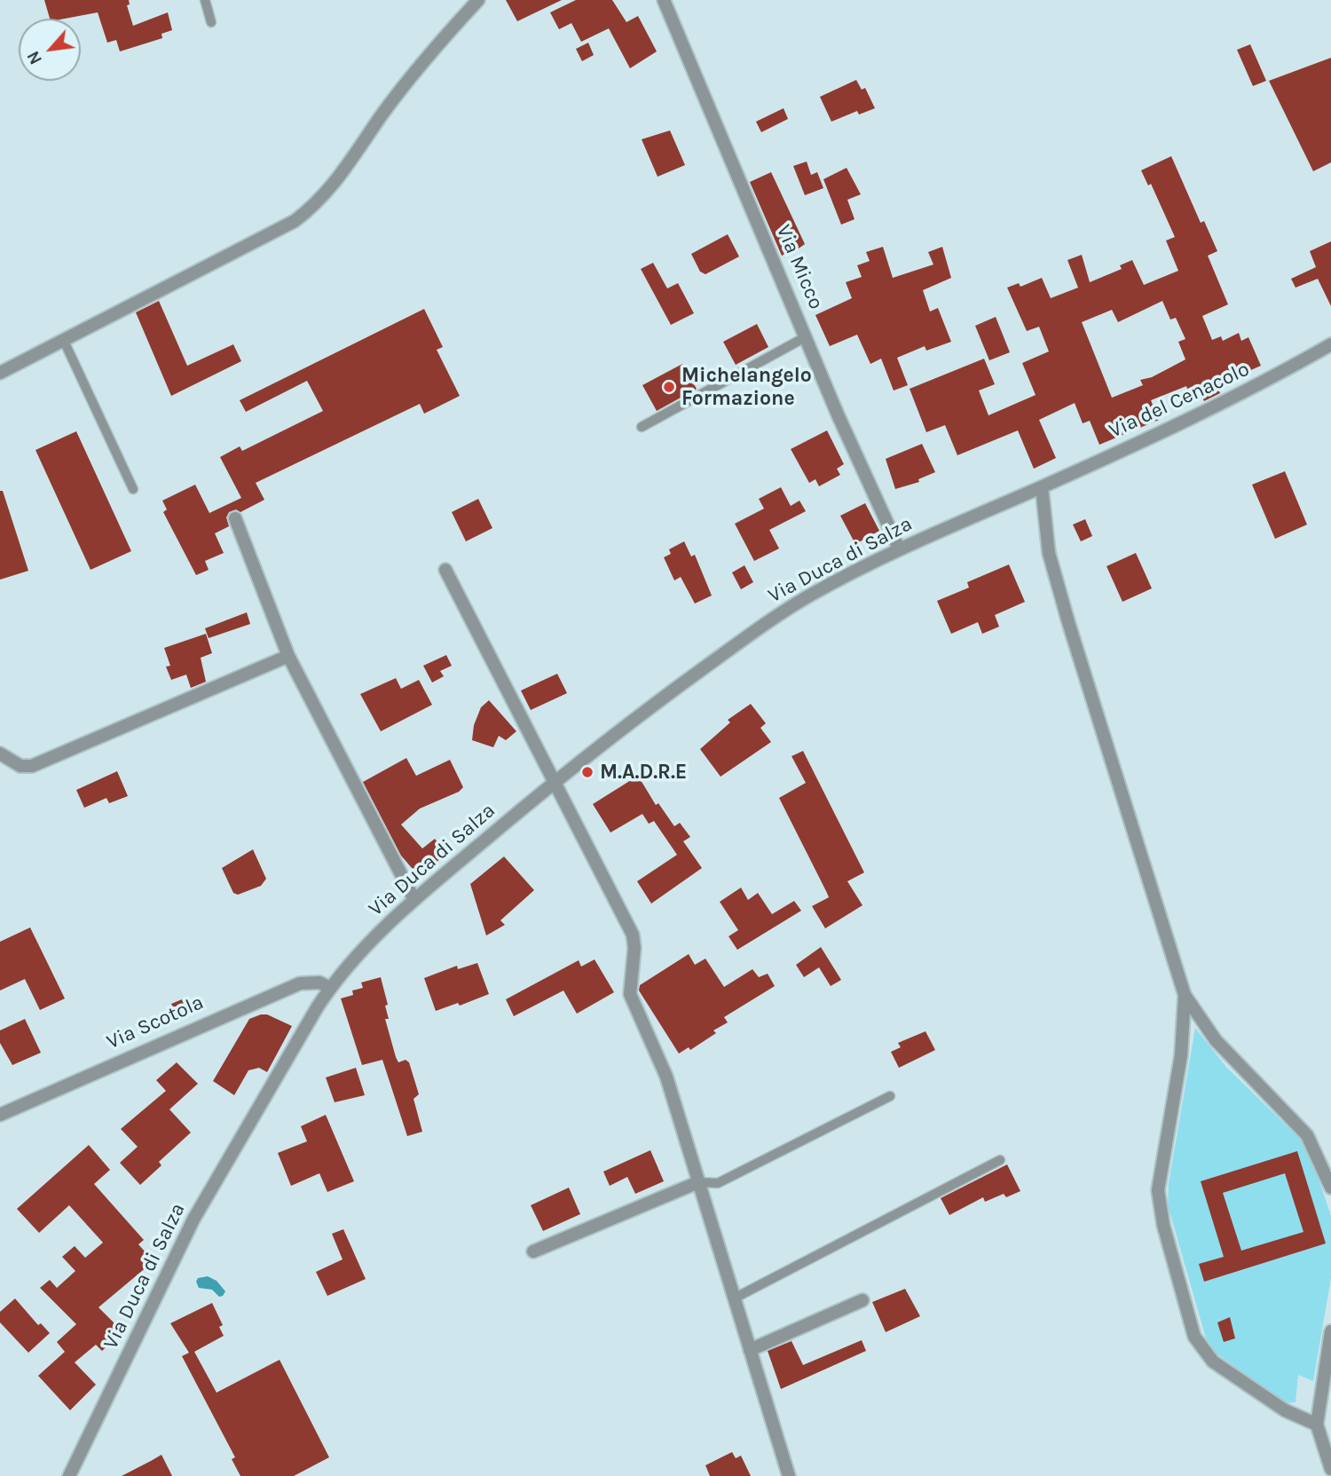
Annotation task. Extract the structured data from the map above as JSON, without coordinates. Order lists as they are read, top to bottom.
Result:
{
  "streets": {
    "street": [
      "Via Micco",
      "Via del Cenacolo",
      "Via Duca di Salza",
      "Via Scotola"
    ]
  },
  "crossings": [
    ["Via Micco", "Via Duca di Salza"],
    ["Via del Cenacolo", "Via Duca di Salza"],
    ["Via Duca di Salza", "Via Scotola"]
  ],
  "places": ["Michelangelo Formazione", "M.A.D.R.E"],
  "north": "bottom left"
}
